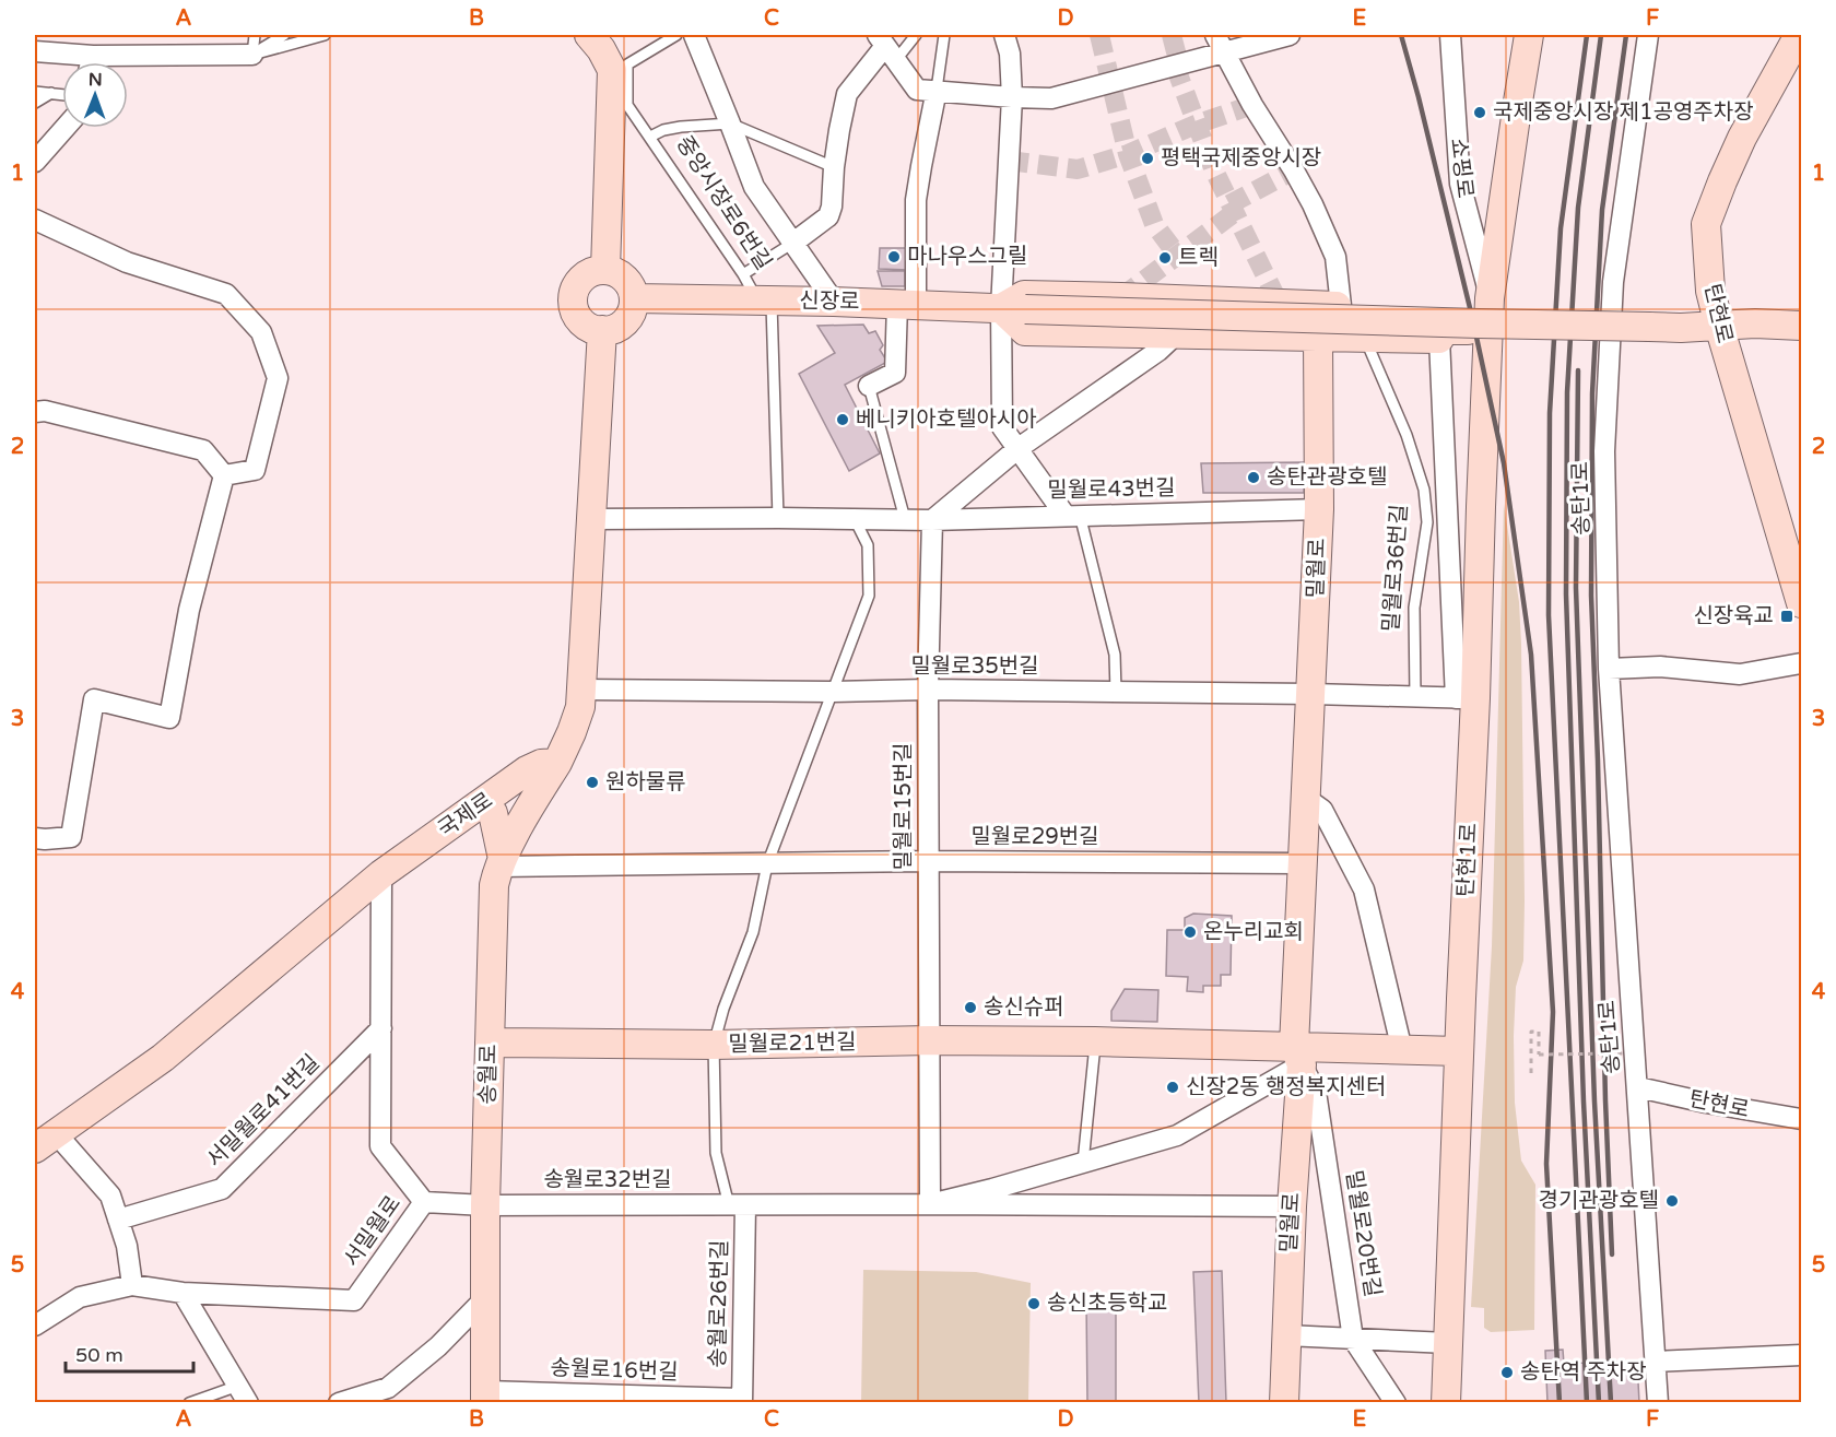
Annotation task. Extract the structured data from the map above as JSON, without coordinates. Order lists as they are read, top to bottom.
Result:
{
  "streets": {
    "street": [
      "쇼핑로",
      "중앙시장로6번길",
      "신장로",
      "탄현로",
      "밀월로43번길",
      "송탄1로",
      "밀월로",
      "밀월로35번길",
      "밀월로15번길",
      "국제로",
      "밀월로29번길",
      "탄현1로",
      "밀월로21번길",
      "송월로",
      "서밀월로41번길",
      "송월로32번길",
      "서밀월로",
      "밀월로20번길",
      "송월로26번길",
      "송월로16번길"
    ],
    "lane": ["밀월로36번길"]
  },
  "crossings": [
    ["쇼핑로", "탄현1로"],
    ["중앙시장로6번길", "신장로"],
    ["신장로", "탄현로"],
    ["탄현로", "송탄1로"],
    ["밀월로43번길", "밀월로"],
    ["밀월로43번길", "밀월로15번길"],
    ["밀월로", "밀월로35번길"],
    ["밀월로", "밀월로29번길"],
    ["밀월로", "밀월로21번길"],
    ["밀월로", "밀월로20번길"],
    ["밀월로35번길", "밀월로15번길"],
    ["밀월로15번길", "밀월로29번길"],
    ["밀월로15번길", "밀월로21번길"],
    ["밀월로15번길", "송월로32번길"],
    ["국제로", "송월로"],
    ["국제로", "서밀월로"],
    ["밀월로29번길", "송월로"],
    ["밀월로21번길", "송월로"],
    ["밀월로21번길", "밀월로20번길"],
    ["송월로", "송월로32번길"],
    ["송월로", "송월로16번길"],
    ["서밀월로41번길", "서밀월로"],
    ["송월로32번길", "서밀월로"],
    ["송월로32번길", "송월로26번길"],
    ["송월로26번길", "송월로16번길"]
  ],
  "places": {
    "other": [
      "국제중앙시장 제1공영주차장",
      "평택국제중앙시장",
      "마나우스그릴",
      "트렉",
      "베니키아호텔아시아",
      "송탄관광호텔",
      "원하물류",
      "온누리교회",
      "송신슈퍼",
      "신장2동 행정복지센터",
      "경기관광호텔",
      "송신초등학교",
      "송탄역 주차장"
    ],
    "transit": ["신장육교"]
  },
  "scale_bar": "50 m",
  "north": "top",
  "grid": {
    "columns": [
      "A",
      "B",
      "C",
      "D",
      "E",
      "F"
    ],
    "rows": [
      "1",
      "2",
      "3",
      "4",
      "5"
    ]
  }
}
